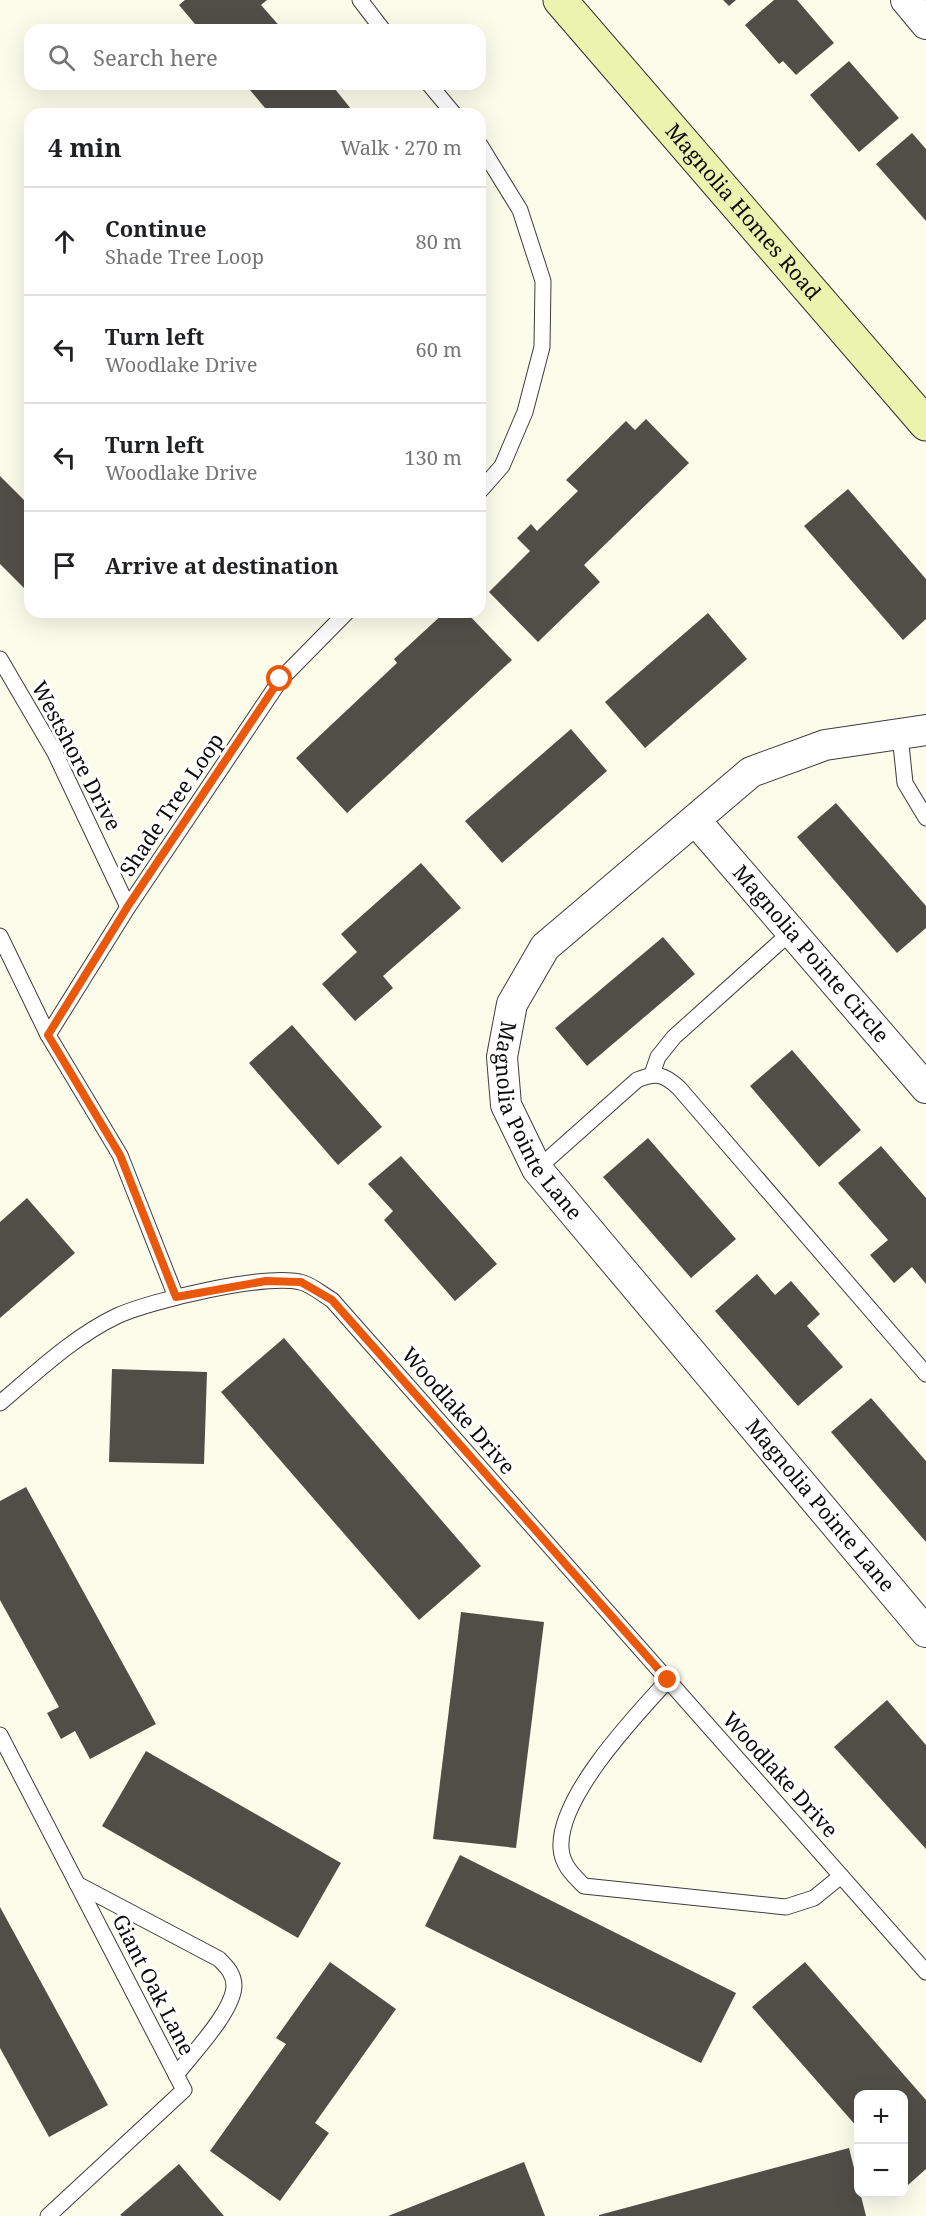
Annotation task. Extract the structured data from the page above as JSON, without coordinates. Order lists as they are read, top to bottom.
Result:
{
  "streets": {
    "street": ["Magnolia Homes Road", "Magnolia Pointe Circle", "Magnolia Pointe Lane"],
    "lane": [
      "Westshore Drive",
      "Shade Tree Loop",
      "Woodlake Drive",
      "Giant Oak Lane"
    ]
  },
  "crossings": [
    ["Westshore Drive", "Shade Tree Loop"],
    ["Magnolia Pointe Circle", "Magnolia Pointe Lane"]
  ],
  "page": {
    "search": "Search here",
    "heading": ["4 min", "Walk · 270 m"],
    "list": [
      ["Continue", "Shade Tree Loop", "80 m"],
      ["Turn left", "Woodlake Drive", "60 m"],
      ["Turn left", "Woodlake Drive", "130 m"],
      "Arrive at destination"
    ],
    "map_buttons": ["+", "−"]
  }
}
